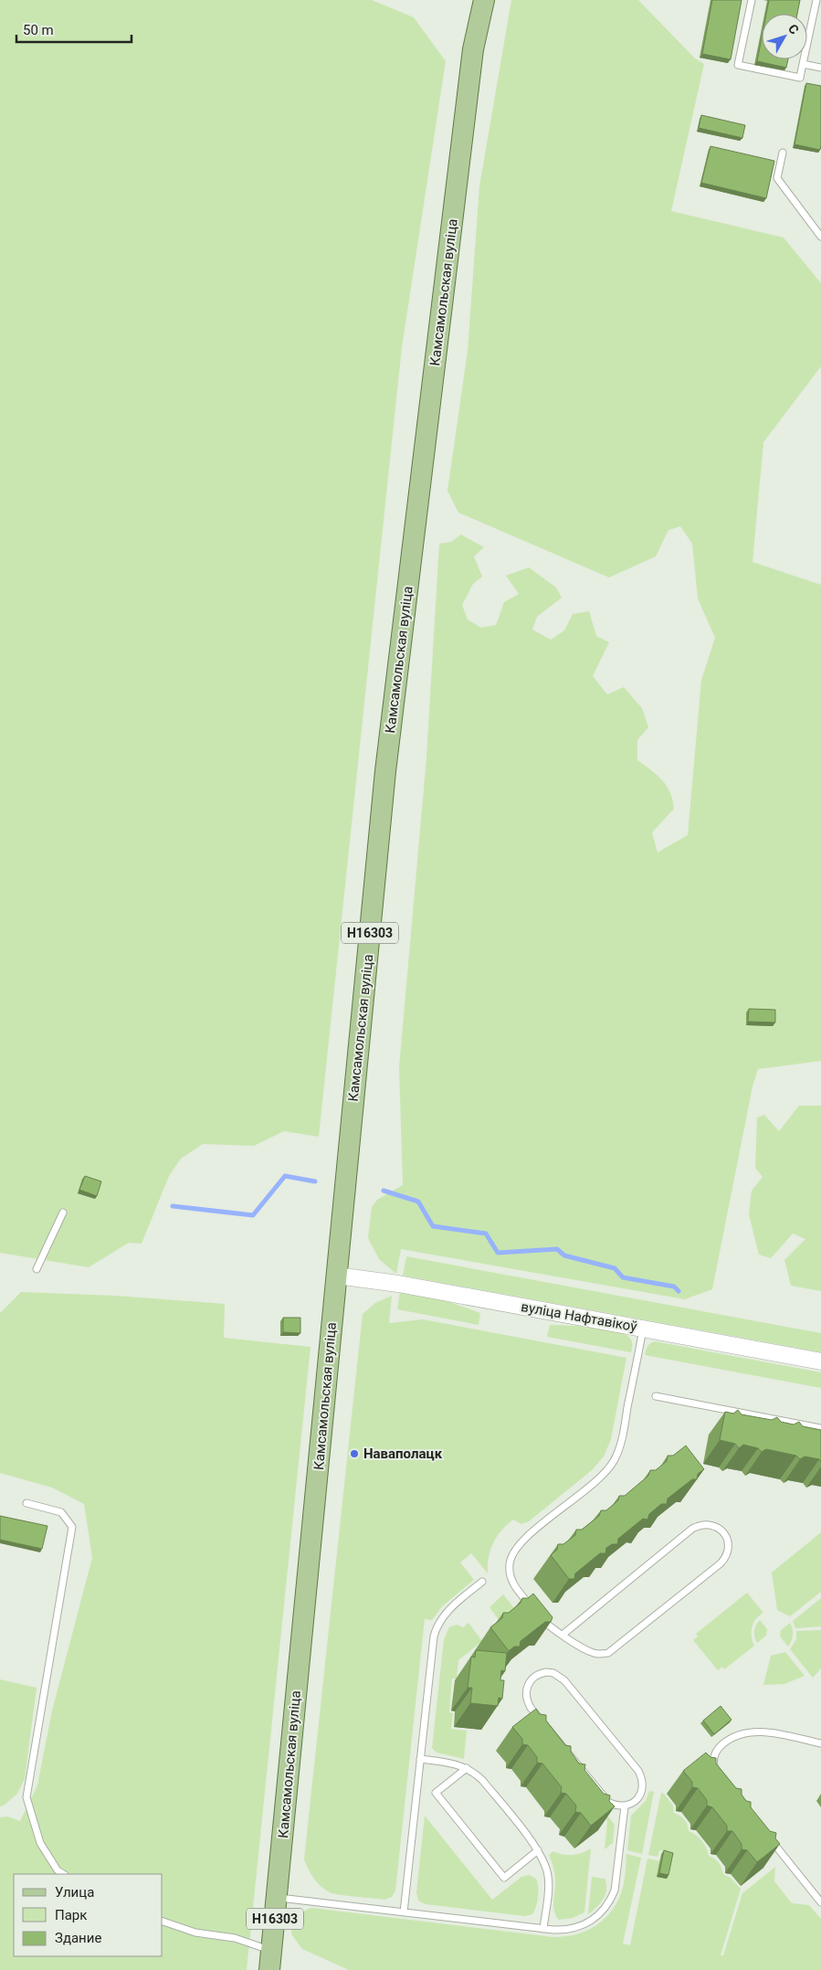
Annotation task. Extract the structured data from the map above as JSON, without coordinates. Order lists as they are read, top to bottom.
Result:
{
  "streets": {
    "main road": ["Камсамольская вуліца", "Н16303"],
    "street": ["вуліца Нафтавікоў"]
  },
  "crossings": [
    ["Камсамольская вуліца", "Н16303"],
    ["Камсамольская вуліца", "вуліца Нафтавікоў"]
  ],
  "places": ["Наваполацк"],
  "legend": ["Улица", "Парк", "Здание"],
  "scale_bar": "50 m",
  "north": "top right"
}
